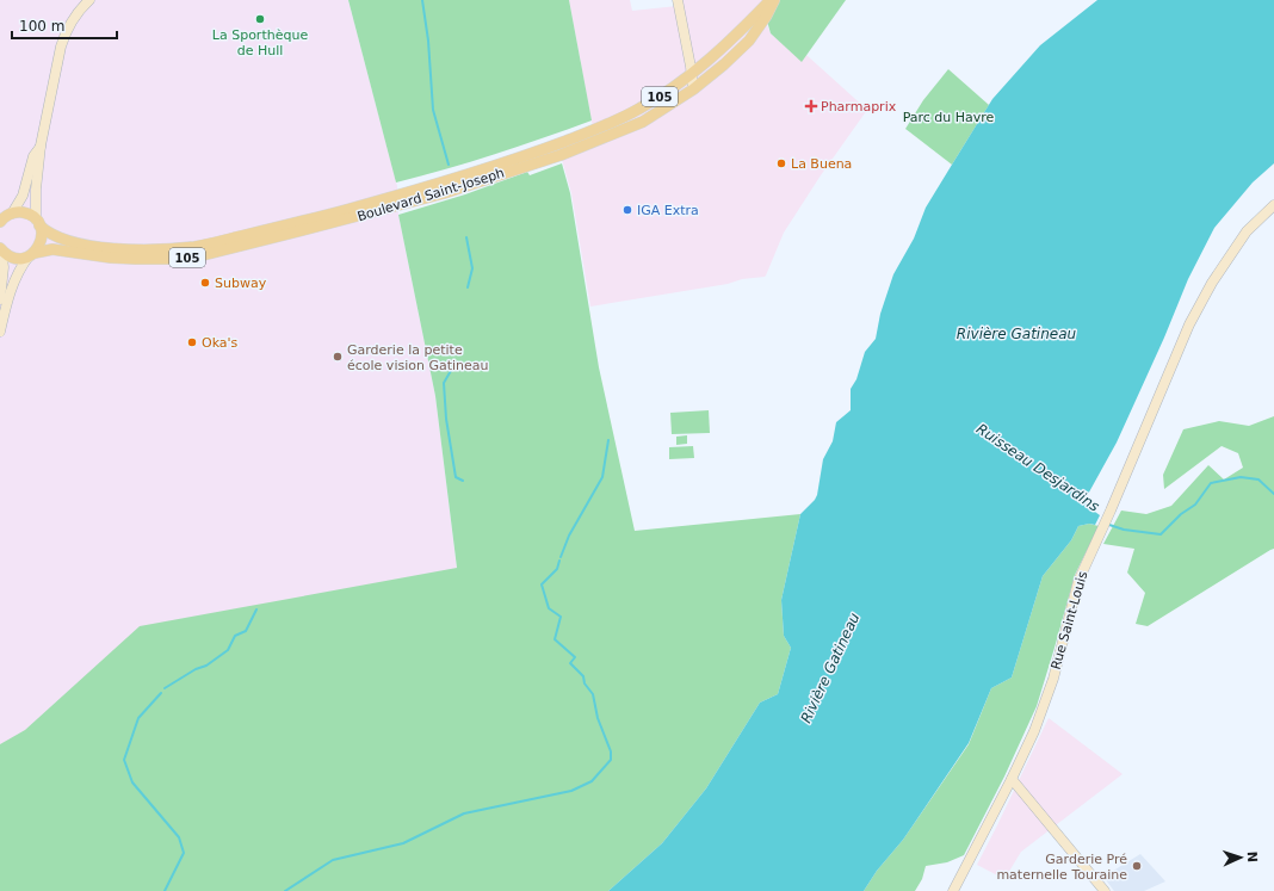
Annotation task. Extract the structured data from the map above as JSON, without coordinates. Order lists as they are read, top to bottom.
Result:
{
  "streets": {
    "main road": ["105", "Boulevard Saint-Joseph", "Rue Saint-Louis"]
  },
  "crossings": [
    ["105", "Boulevard Saint-Joseph"]
  ],
  "water": ["Rivière Gatineau", "Ruisseau Desjardins"],
  "parks": ["Parc du Havre"],
  "places": {
    "other": [
      "La Sporthèque de Hull",
      "La Buena",
      "IGA Extra",
      "Subway",
      "Oka's",
      "Garderie la petite école vision Gatineau",
      "Garderie Pré maternelle Touraine"
    ],
    "health": ["Pharmaprix"]
  },
  "scale_bar": "100 m",
  "north": "right"
}
